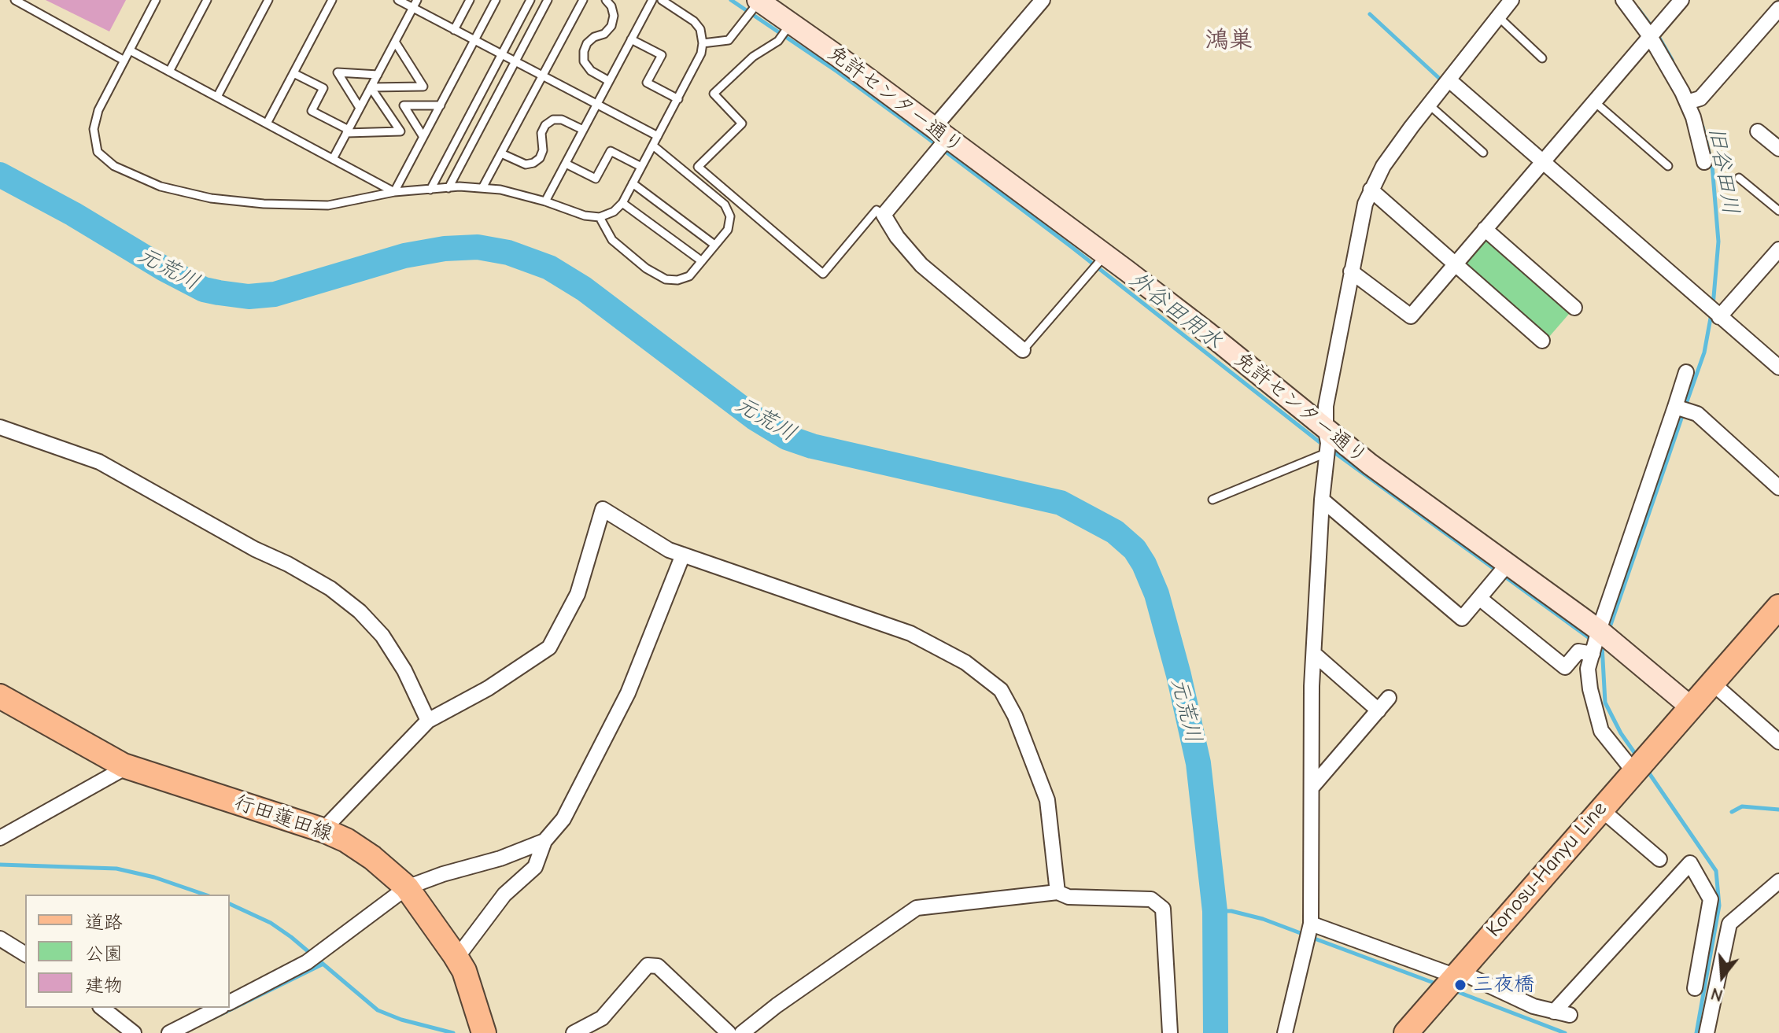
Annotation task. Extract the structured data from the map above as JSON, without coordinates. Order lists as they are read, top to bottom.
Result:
{
  "streets": {
    "main road": ["行田蓮田線", "Konosu-Hanyu Line"],
    "street": ["免許センター通り"]
  },
  "crossings": [
    ["免許センター通り", "Konosu-Hanyu Line"]
  ],
  "districts": ["鴻巣"],
  "water": ["旧谷田川", "元荒川", "外谷田用水"],
  "places": ["三夜橋"],
  "legend": ["道路", "公園", "建物"],
  "north": "bottom"
}
